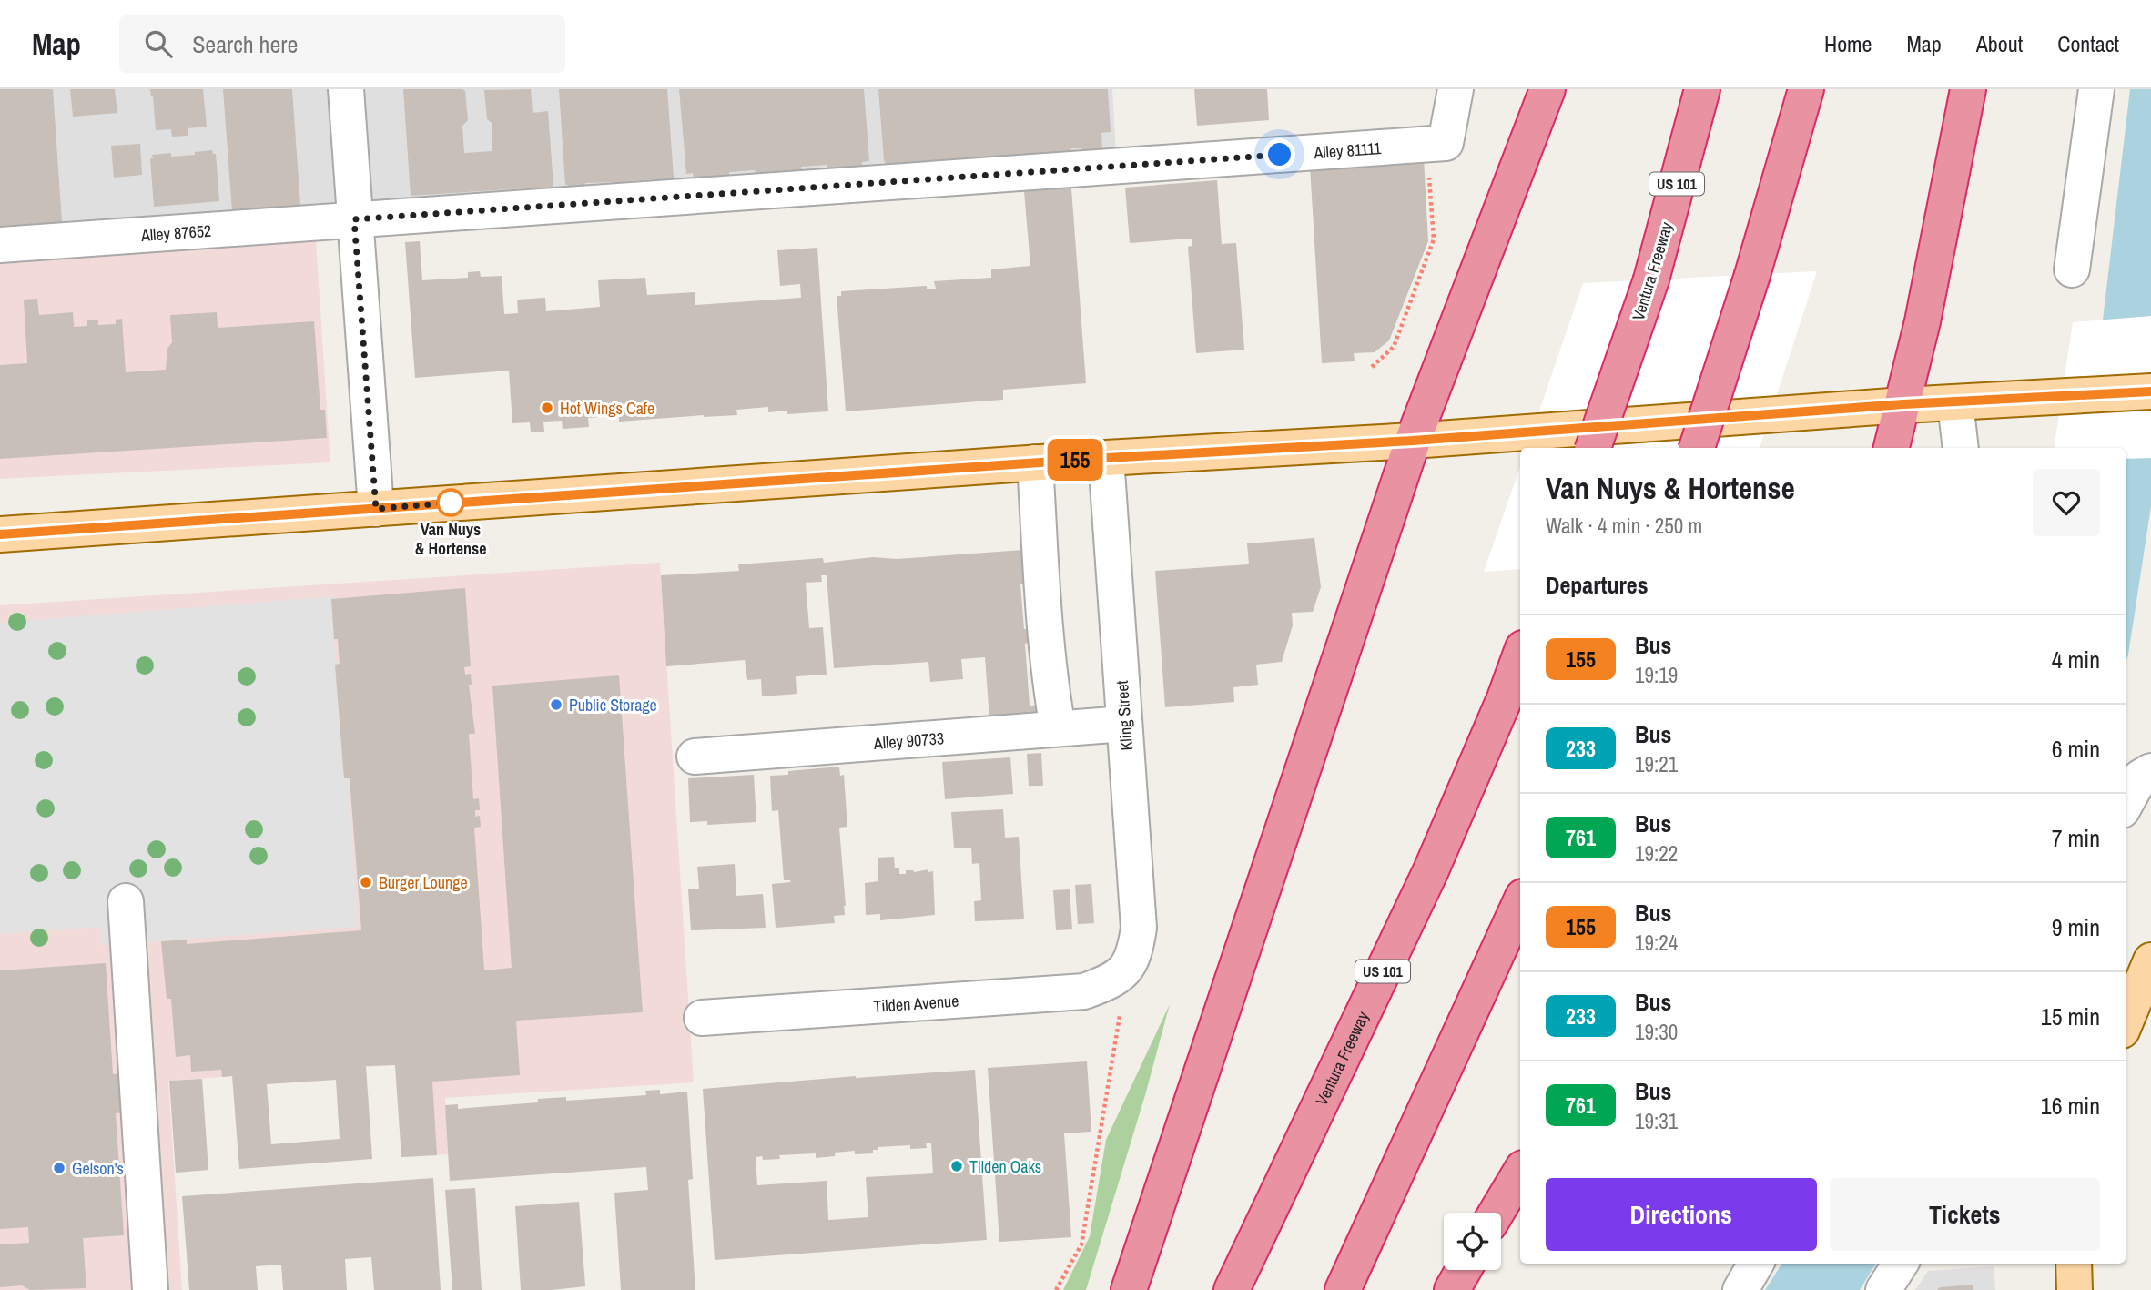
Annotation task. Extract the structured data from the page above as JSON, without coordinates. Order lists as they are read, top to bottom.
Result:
{
  "streets": {
    "highway": ["US 101", "Ventura Freeway"],
    "street": [
      "Alley 81111",
      "Alley 87652",
      "Kling Street",
      "Alley 90733",
      "Tilden Avenue"
    ]
  },
  "crossings": [
    ["Alley 81111", "Alley 87652"],
    ["Kling Street", "Alley 90733"],
    ["Kling Street", "Tilden Avenue"]
  ],
  "places": [
    "Hot Wings Cafe",
    "Van Nuys & Hortense",
    "Public Storage",
    "Burger Lounge",
    "Tilden Oaks",
    "Gelson's"
  ],
  "lines": ["bus line 155"],
  "page": {
    "header": "Map",
    "search": "Search here",
    "nav": [
      "Home",
      "Map",
      "About",
      "Contact"
    ],
    "on_map": "155",
    "heading": [
      ["Van Nuys & Hortense", "Walk · 4 min · 250 m"],
      "Departures"
    ],
    "list": [
      {
        "mark": "155",
        "name": "Bus",
        "note": "19:19",
        "value": "4 min"
      },
      {
        "mark": "233",
        "name": "Bus",
        "note": "19:21",
        "value": "6 min"
      },
      {
        "mark": "761",
        "name": "Bus",
        "note": "19:22",
        "value": "7 min"
      },
      {
        "mark": "155",
        "name": "Bus",
        "note": "19:24",
        "value": "9 min"
      },
      {
        "mark": "233",
        "name": "Bus",
        "note": "19:30",
        "value": "15 min"
      },
      {
        "mark": "761",
        "name": "Bus",
        "note": "19:31",
        "value": "16 min"
      }
    ],
    "buttons": ["Directions", "Tickets"]
  }
}
